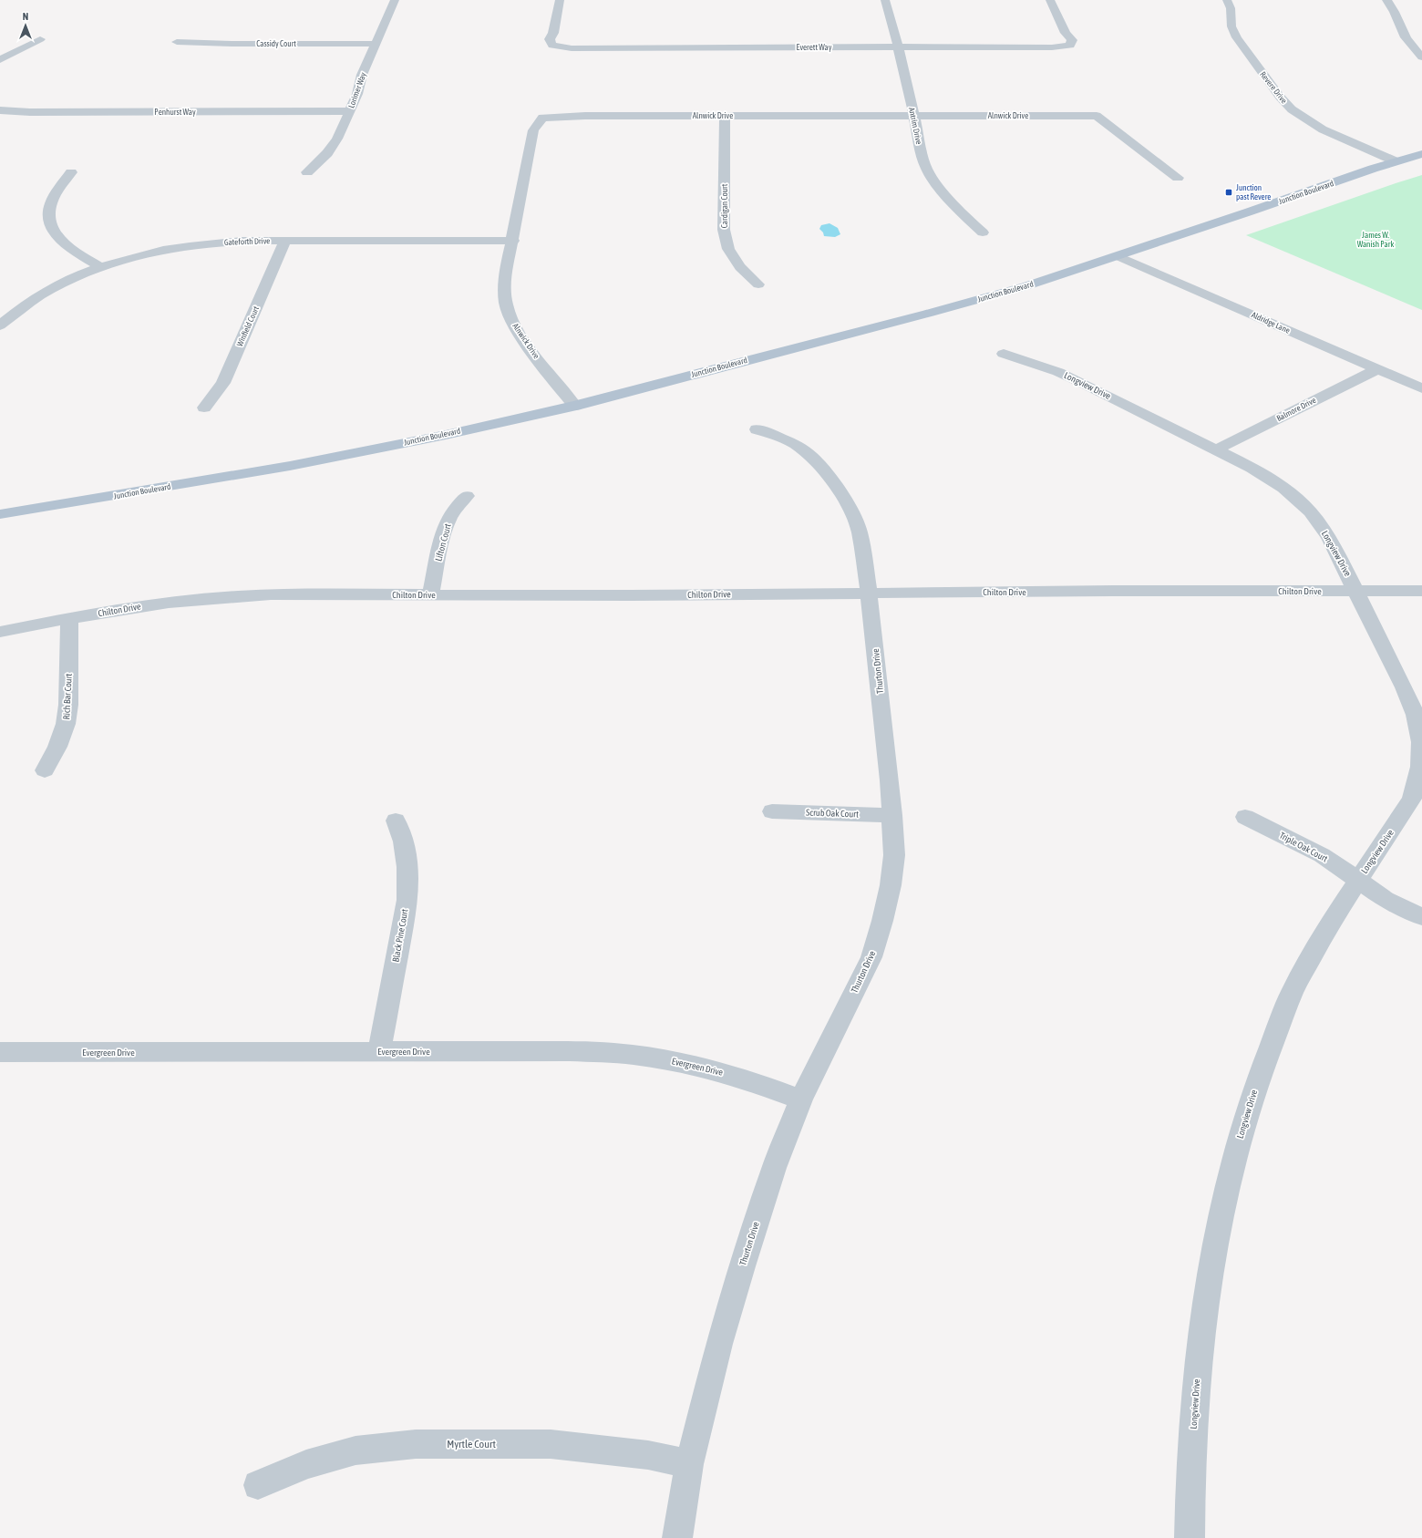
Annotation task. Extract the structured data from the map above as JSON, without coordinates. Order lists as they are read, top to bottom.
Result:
{
  "streets": {
    "main road": ["Junction Boulevard"],
    "street": [
      "Cassidy Court",
      "Everett Way",
      "Revere Drive",
      "Lorimer Way",
      "Penhurst Way",
      "Alnwick Drive",
      "Antrim Drive",
      "Cardigan Court",
      "Gateforth Drive",
      "Aldridge Lane",
      "Winfield Court",
      "Longview Drive",
      "Balmore Drive",
      "Lifton Court",
      "Chilton Drive",
      "Thurton Drive",
      "Rich Bar Court",
      "Scrub Oak Court",
      "Triple Oak Court",
      "Black Pine Court",
      "Evergreen Drive",
      "Myrtle Court"
    ]
  },
  "crossings": [
    ["Cassidy Court", "Lorimer Way"],
    ["Everett Way", "Antrim Drive"],
    ["Revere Drive", "Junction Boulevard"],
    ["Lorimer Way", "Penhurst Way"],
    ["Alnwick Drive", "Antrim Drive"],
    ["Alnwick Drive", "Junction Boulevard"],
    ["Alnwick Drive", "Cardigan Court"],
    ["Alnwick Drive", "Gateforth Drive"],
    ["Junction Boulevard", "Aldridge Lane"],
    ["Gateforth Drive", "Winfield Court"],
    ["Aldridge Lane", "Balmore Drive"],
    ["Longview Drive", "Balmore Drive"],
    ["Longview Drive", "Chilton Drive"],
    ["Longview Drive", "Triple Oak Court"],
    ["Lifton Court", "Chilton Drive"],
    ["Chilton Drive", "Thurton Drive"],
    ["Chilton Drive", "Rich Bar Court"],
    ["Thurton Drive", "Scrub Oak Court"],
    ["Thurton Drive", "Evergreen Drive"],
    ["Thurton Drive", "Myrtle Court"],
    ["Black Pine Court", "Evergreen Drive"]
  ],
  "parks": ["James W. Wanish Park"],
  "places": {
    "transit": ["Junction past Revere"]
  },
  "north": "top"
}
